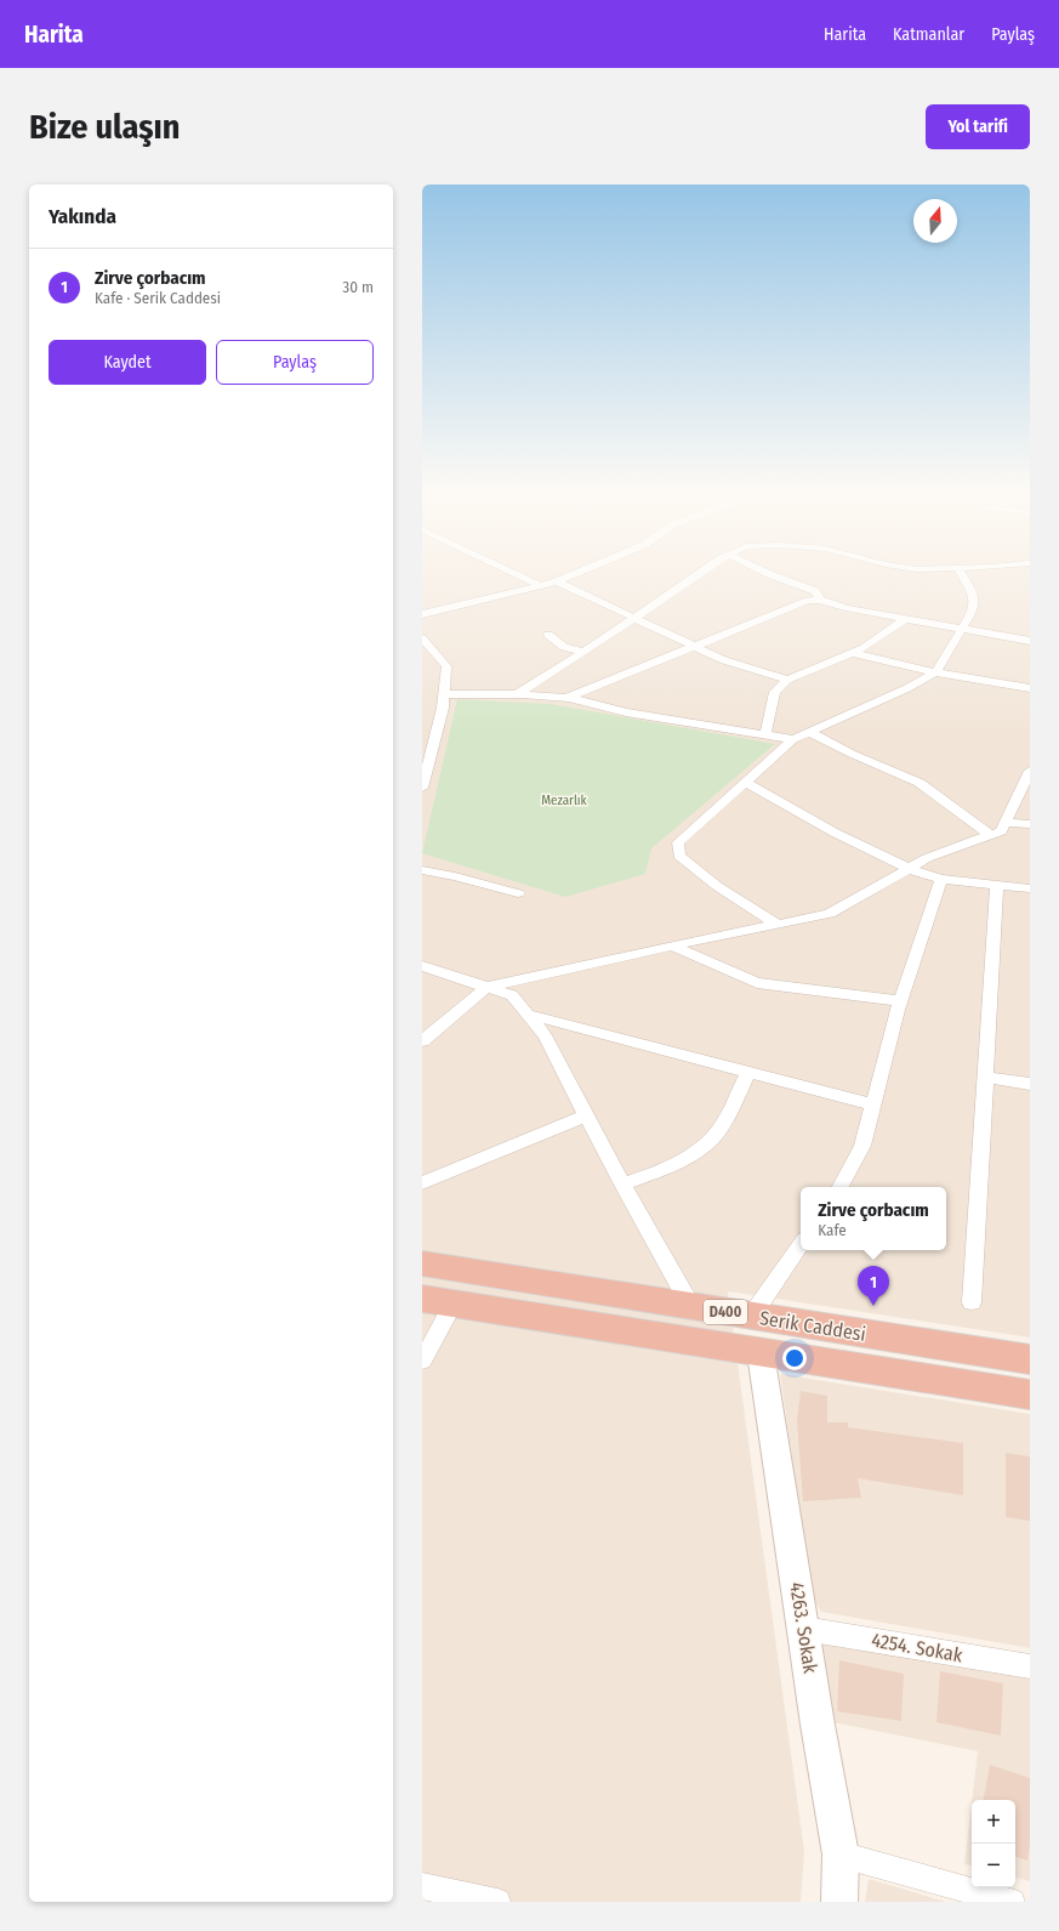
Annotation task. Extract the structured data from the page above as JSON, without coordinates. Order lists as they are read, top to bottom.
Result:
{
  "streets": {
    "highway": ["D400", "Serik Caddesi"],
    "street": ["4263. Sokak", "4254. Sokak"]
  },
  "crossings": [
    ["Serik Caddesi", "4263. Sokak"],
    ["4263. Sokak", "4254. Sokak"]
  ],
  "parks": ["Mezarlık"],
  "north": "top",
  "page": {
    "header": "Harita",
    "nav": ["Harita", "Katmanlar", "Paylaş"],
    "buttons": [
      "Yol tarifi",
      ["Kaydet", "Paylaş"]
    ],
    "title": "Bize ulaşın",
    "heading": "Yakında",
    "list": [
      {
        "mark": "1",
        "name": "Zirve çorbacım",
        "note": "Kafe · Serik Caddesi",
        "value": "30 m"
      }
    ],
    "popup": ["Zirve çorbacım", "Kafe"],
    "pins": "1",
    "map_buttons": ["+", "−"]
  }
}
